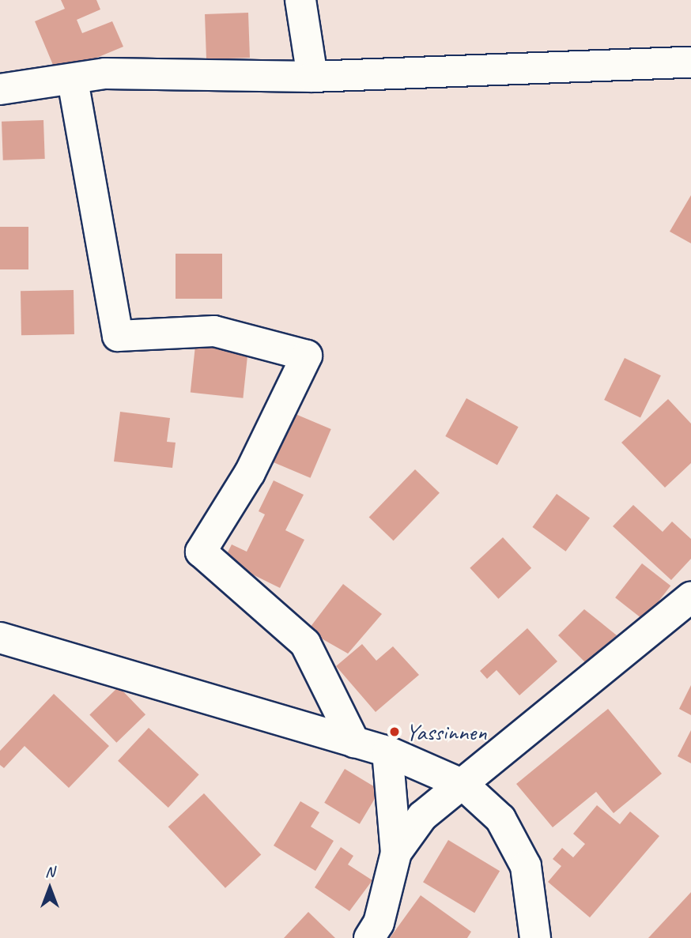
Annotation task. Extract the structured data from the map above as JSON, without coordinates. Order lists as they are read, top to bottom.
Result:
{
  "places": ["Yassinnen"],
  "north": "top"
}
